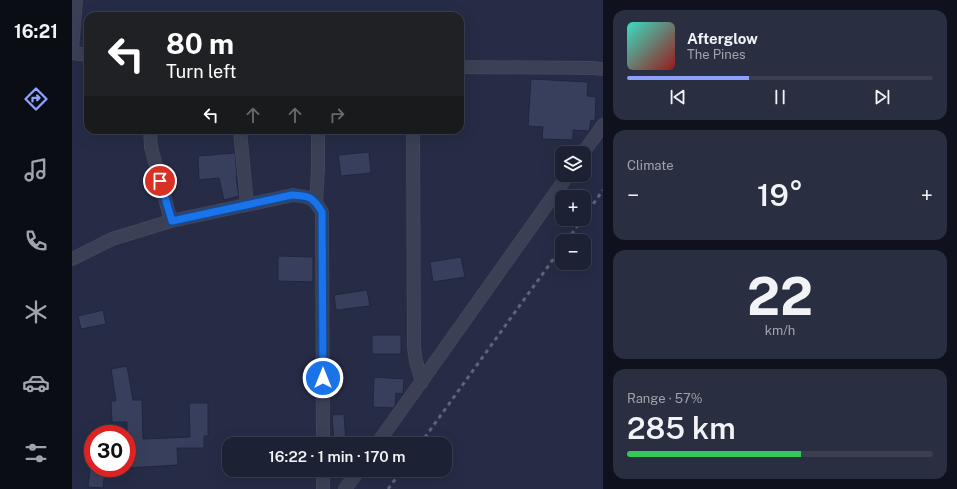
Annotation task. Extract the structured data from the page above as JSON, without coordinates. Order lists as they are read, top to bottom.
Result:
{
  "page": {
    "tabs": "16:21",
    "turn": ["80 m", "Turn left"],
    "song": ["Afterglow", "The Pines"],
    "tile": [
      "Climate",
      ["22", "km/h"],
      ["Range · 57%", "285 km"]
    ],
    "map_buttons": ["+", "−"],
    "heat": ["−", "19°", "+"],
    "limit": "30",
    "trip": "16:22 · 1 min · 170 m"
  }
}
